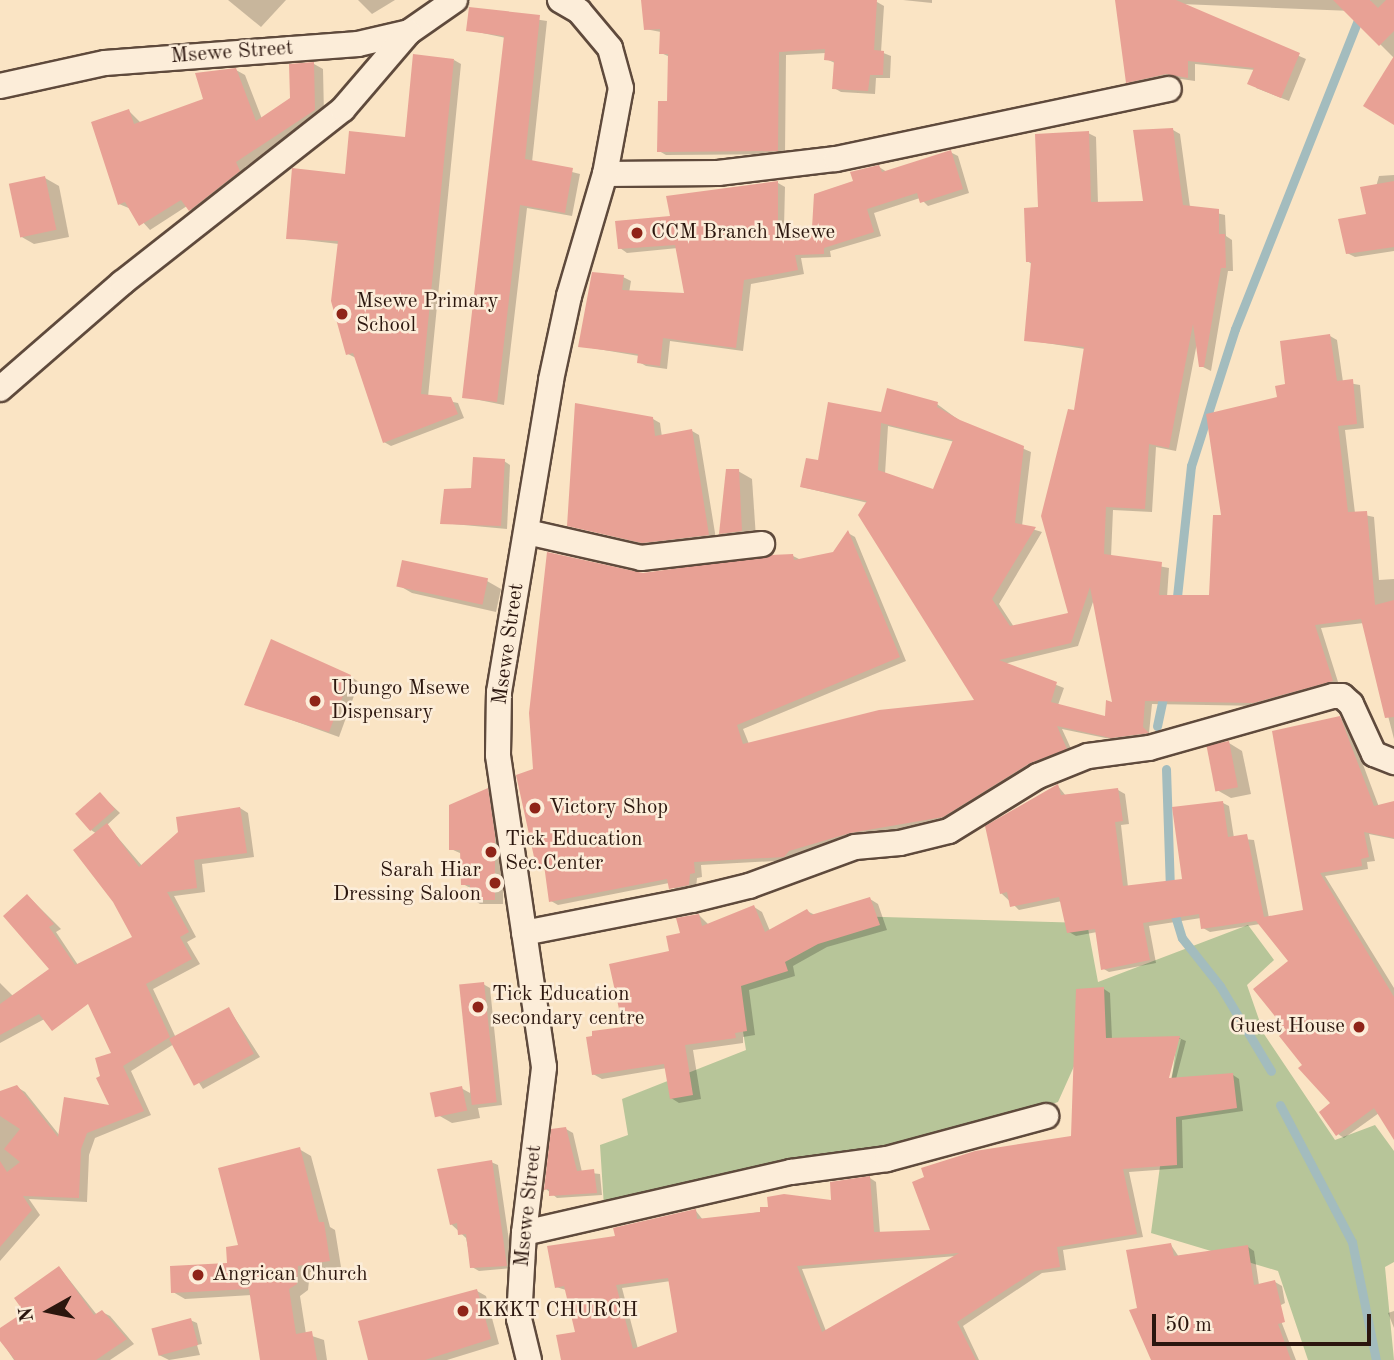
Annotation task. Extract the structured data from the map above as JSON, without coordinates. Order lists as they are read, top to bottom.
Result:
{
  "streets": {
    "street": ["Msewe Street"]
  },
  "places": [
    "CCM Branch Msewe",
    "Msewe Primary School",
    "Ubungo Msewe Dispensary",
    "Victory Shop",
    "Tick Education Sec.Center",
    "Sarah Hiar Dressing Saloon",
    "Tick Education secondary centre",
    "Guest House",
    "Angrican Church",
    "KKKT CHURCH"
  ],
  "scale_bar": "50 m",
  "north": "left"
}
